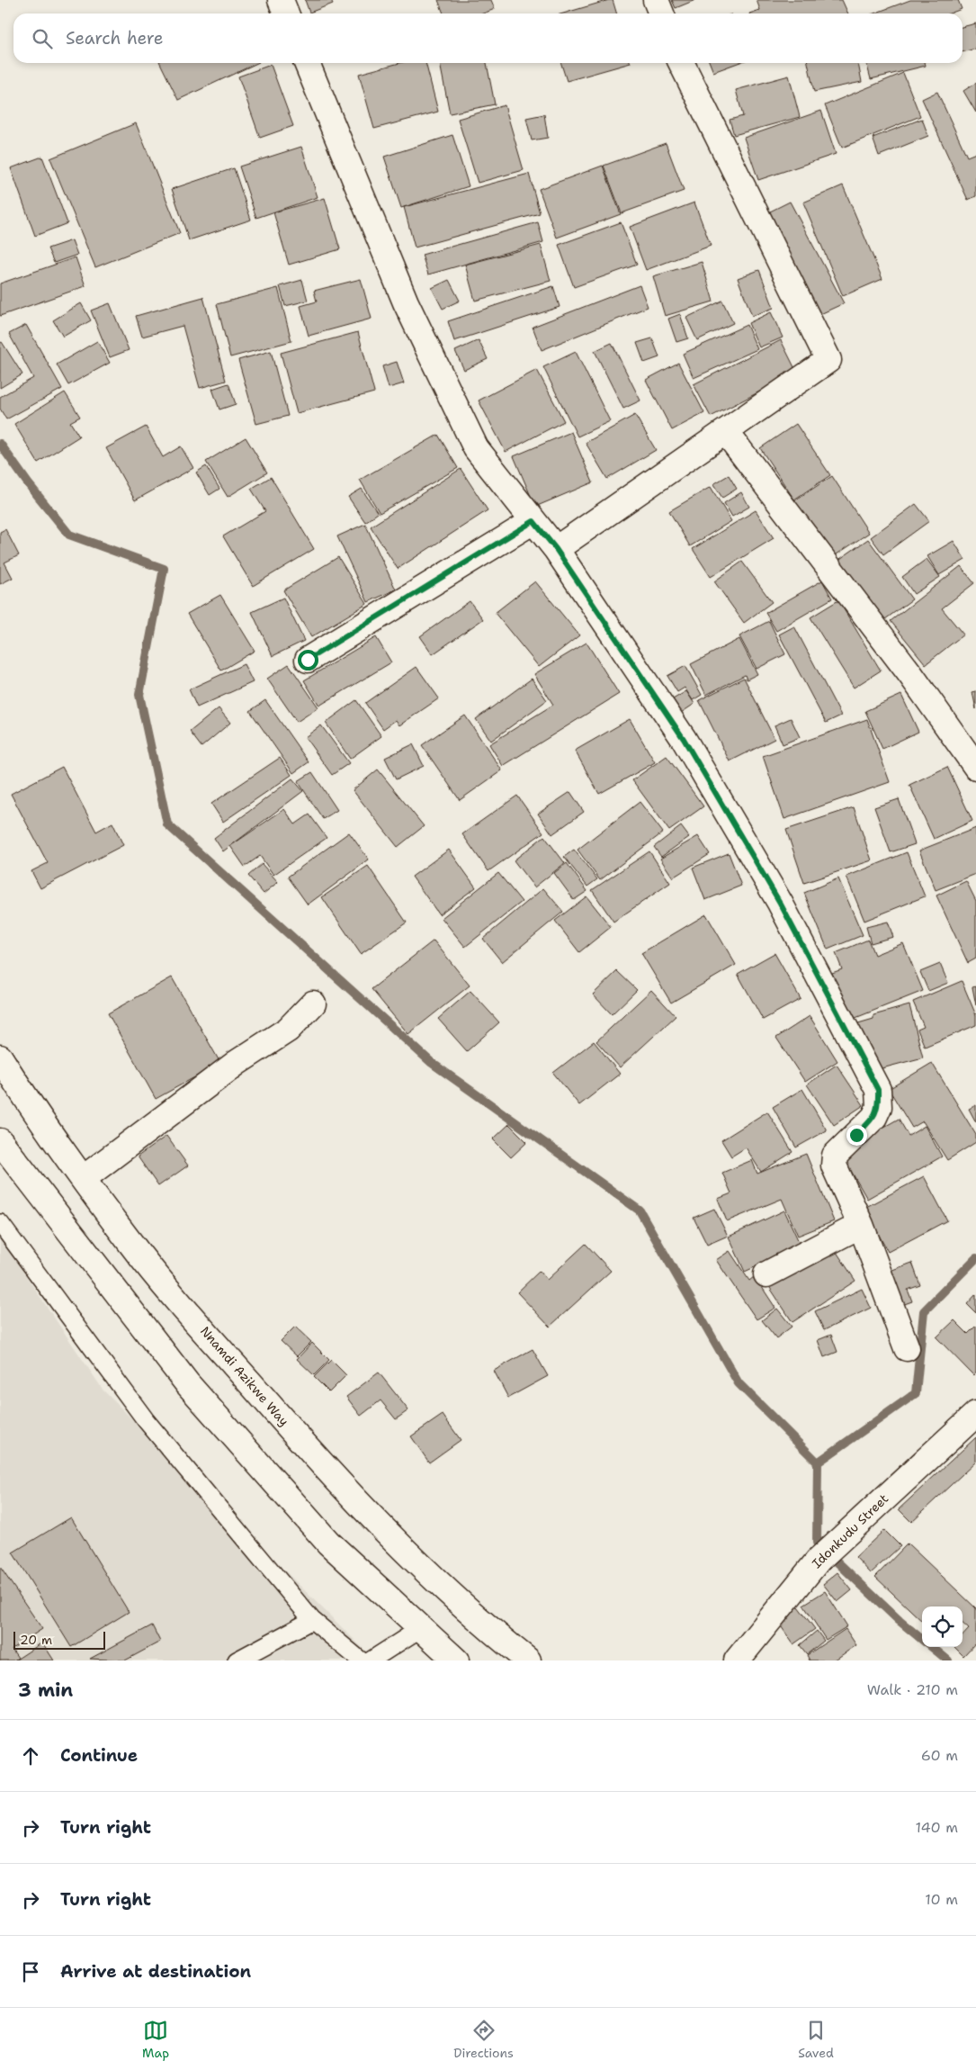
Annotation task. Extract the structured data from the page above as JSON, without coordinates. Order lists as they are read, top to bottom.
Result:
{
  "streets": {
    "main road": ["Nnamdi Azikwe Way", "Idonkudu Street"]
  },
  "scale_bar": "20 m",
  "page": {
    "search": "Search here",
    "scale": "20 m",
    "heading": ["3 min", "Walk · 210 m"],
    "list": [
      ["Continue", "60 m"],
      ["Turn right", "140 m"],
      ["Turn right", "10 m"],
      "Arrive at destination"
    ],
    "nav": ["Map", "Directions", "Saved"]
  }
}
